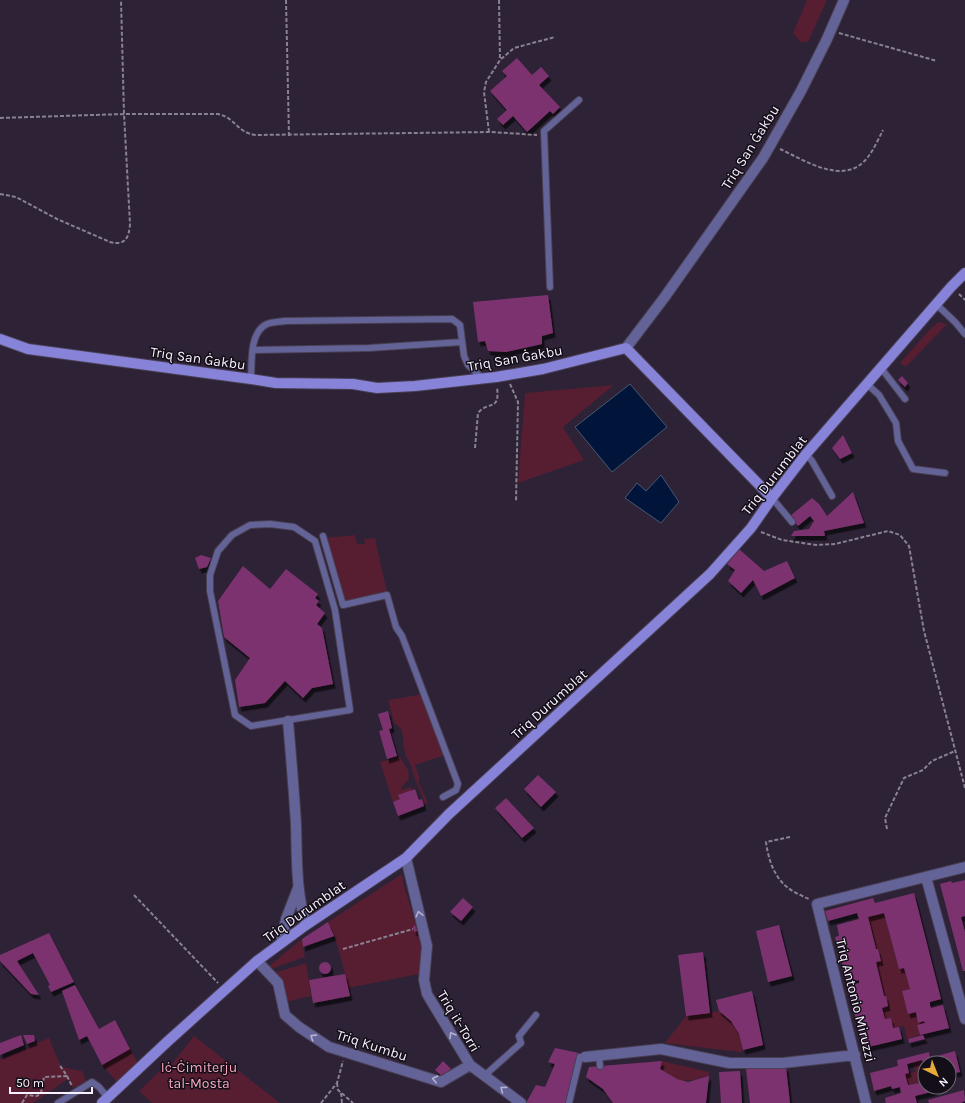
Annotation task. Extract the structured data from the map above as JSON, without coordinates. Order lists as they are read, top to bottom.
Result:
{
  "streets": {
    "street": [
      "Triq San Ġakbu",
      "Triq Durumblat",
      "Triq Antonio Miruzzi",
      "Triq it-Torri",
      "Triq Kumbu"
    ]
  },
  "crossings": [
    ["Triq Durumblat", "Triq it-Torri"],
    ["Triq Durumblat", "Triq Kumbu"],
    ["Triq it-Torri", "Triq Kumbu"]
  ],
  "one_way": ["Triq it-Torri", "Triq Kumbu"],
  "parks": ["Iċ-Ċimiterju tal-Mosta"],
  "scale_bar": "50 m",
  "north": "bottom right"
}
